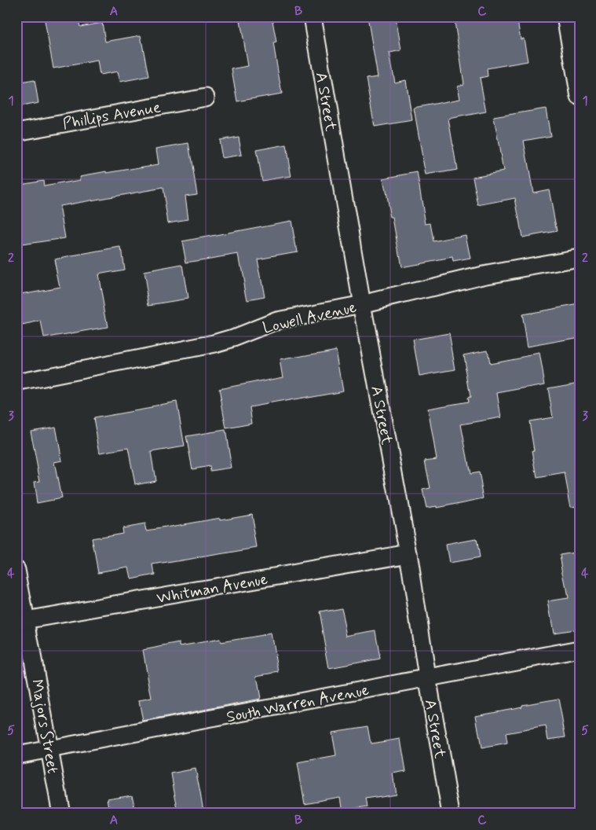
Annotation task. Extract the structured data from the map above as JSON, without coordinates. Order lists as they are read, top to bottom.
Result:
{
  "streets": {
    "street": [
      "A Street",
      "Phillips Avenue",
      "Lowell Avenue",
      "Whitman Avenue",
      "South Warren Avenue",
      "Majors Street"
    ]
  },
  "crossings": [
    ["A Street", "Lowell Avenue"],
    ["A Street", "Whitman Avenue"],
    ["A Street", "South Warren Avenue"],
    ["Whitman Avenue", "Majors Street"],
    ["South Warren Avenue", "Majors Street"]
  ],
  "grid": {
    "columns": ["A", "B", "C"],
    "rows": [
      "1",
      "2",
      "3",
      "4",
      "5"
    ]
  }
}
